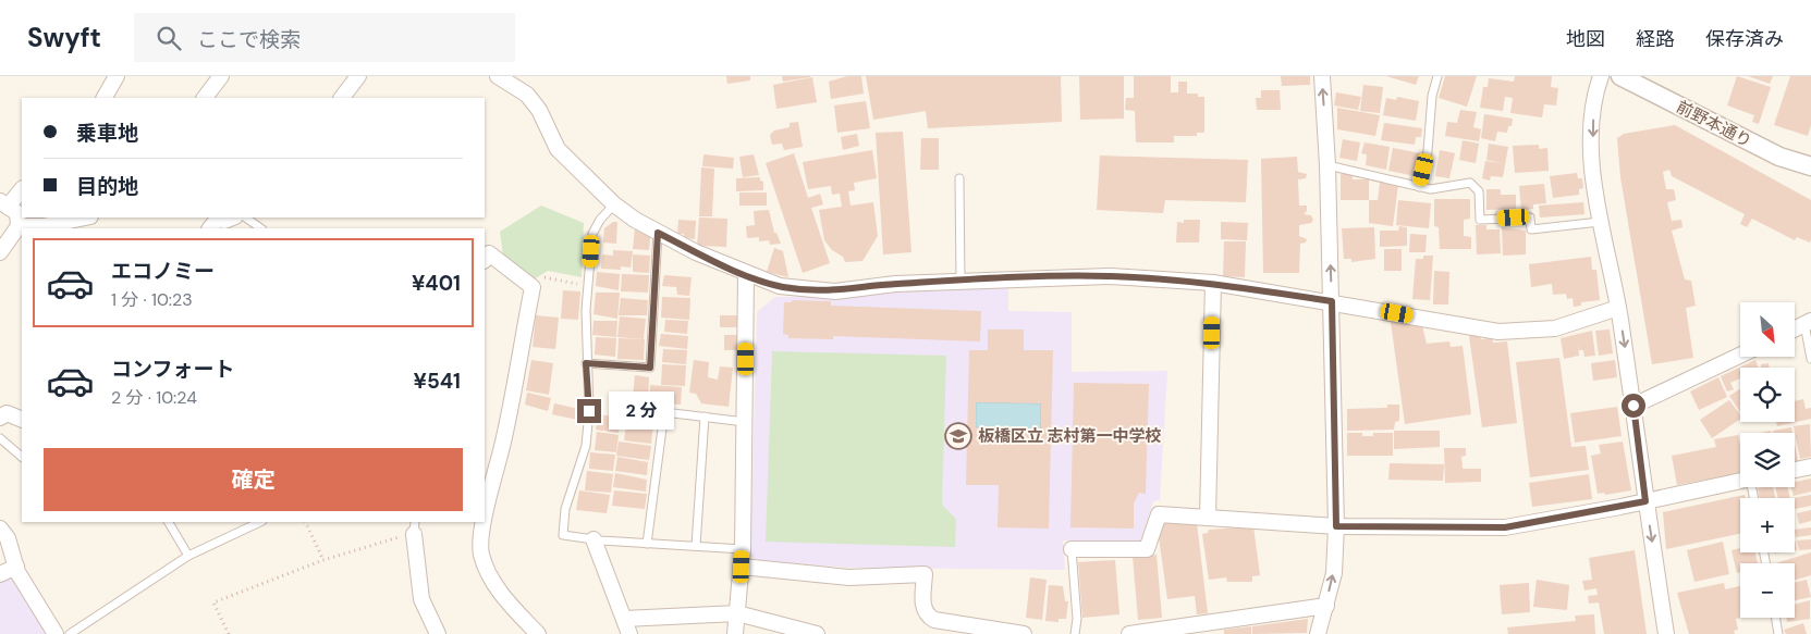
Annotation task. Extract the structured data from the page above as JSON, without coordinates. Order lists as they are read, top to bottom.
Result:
{
  "streets": {
    "street": ["前野本通り"]
  },
  "places": {
    "school or university": ["板橋区立 志村第一中学校"]
  },
  "north": "bottom right",
  "page": {
    "header": "Swyft",
    "search": "ここで検索",
    "nav": ["地図", "経路", "保存済み"],
    "banner": ["乗車地", "目的地"],
    "list": [
      {
        "name": "エコノミー",
        "note": "1 分 · 10:23",
        "value": "¥401"
      },
      {
        "name": "コンフォート",
        "note": "2 分 · 10:24",
        "value": "¥541"
      }
    ],
    "map_buttons": ["+", "−"],
    "bubble": "2 分",
    "buttons": "確定"
  }
}
